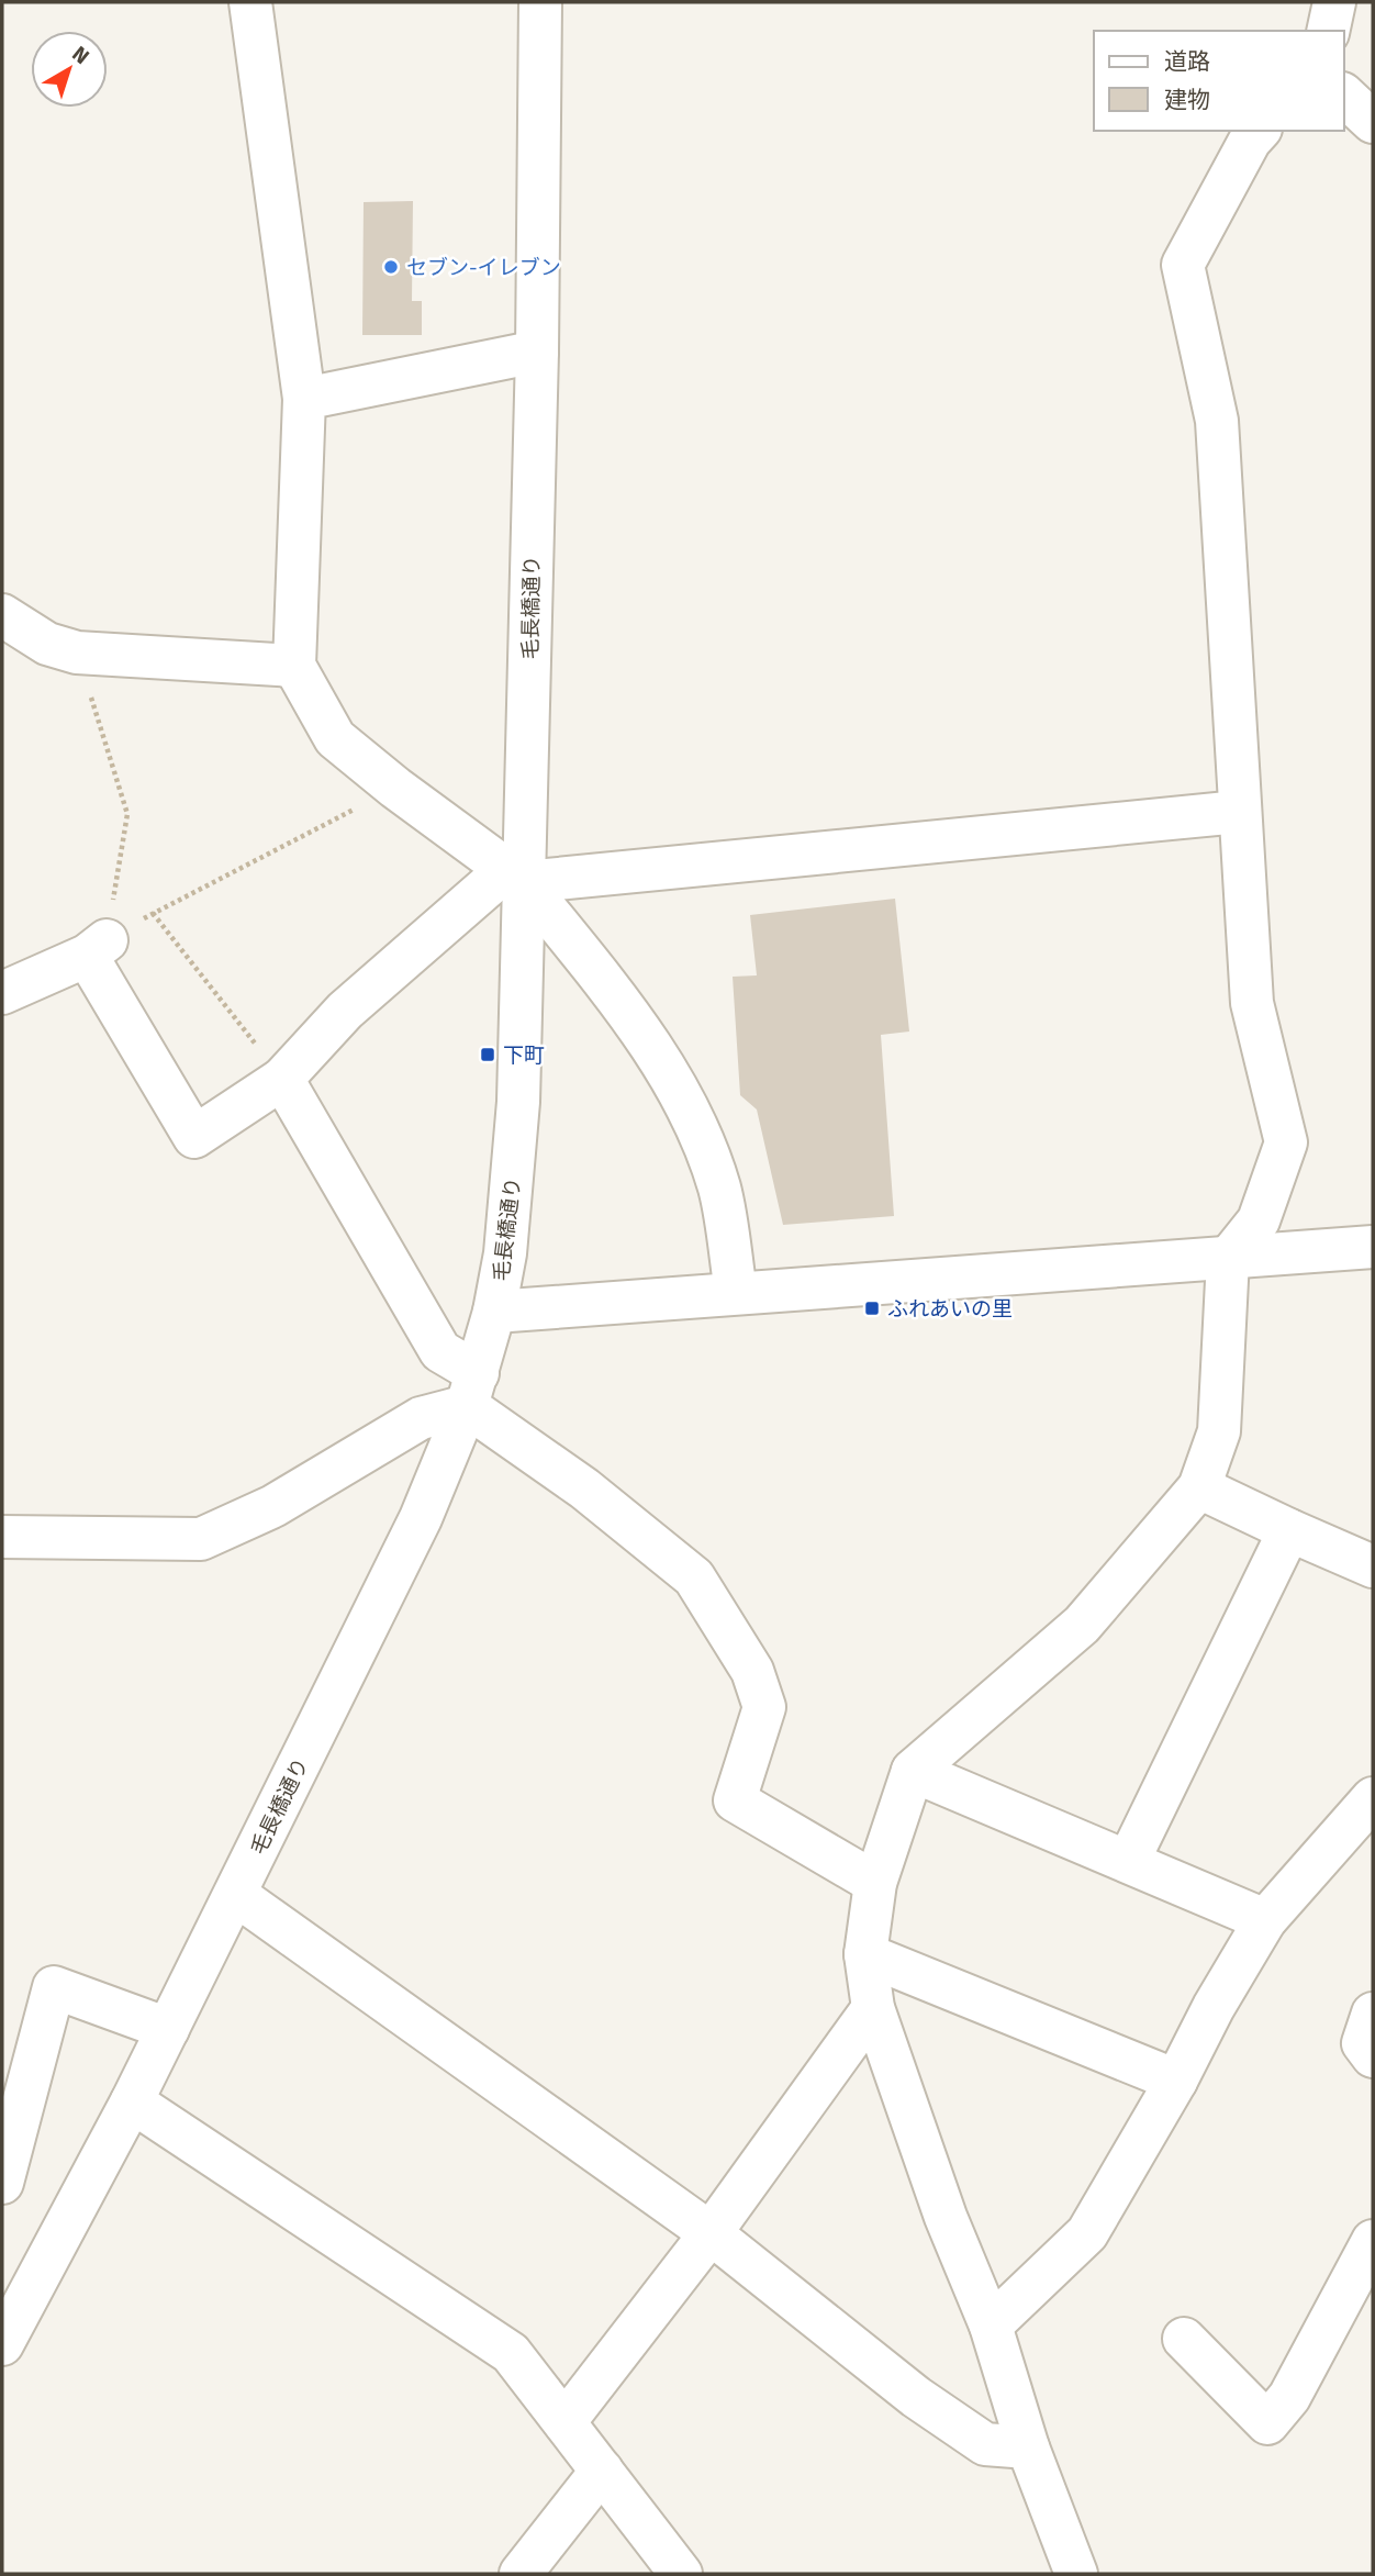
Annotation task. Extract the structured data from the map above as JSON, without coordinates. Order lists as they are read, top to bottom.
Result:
{
  "streets": {
    "street": ["毛長橋通り"]
  },
  "places": {
    "other": ["セブン-イレブン"],
    "transit": ["下町", "ふれあいの里"]
  },
  "legend": ["道路", "建物"],
  "north": "top right"
}
